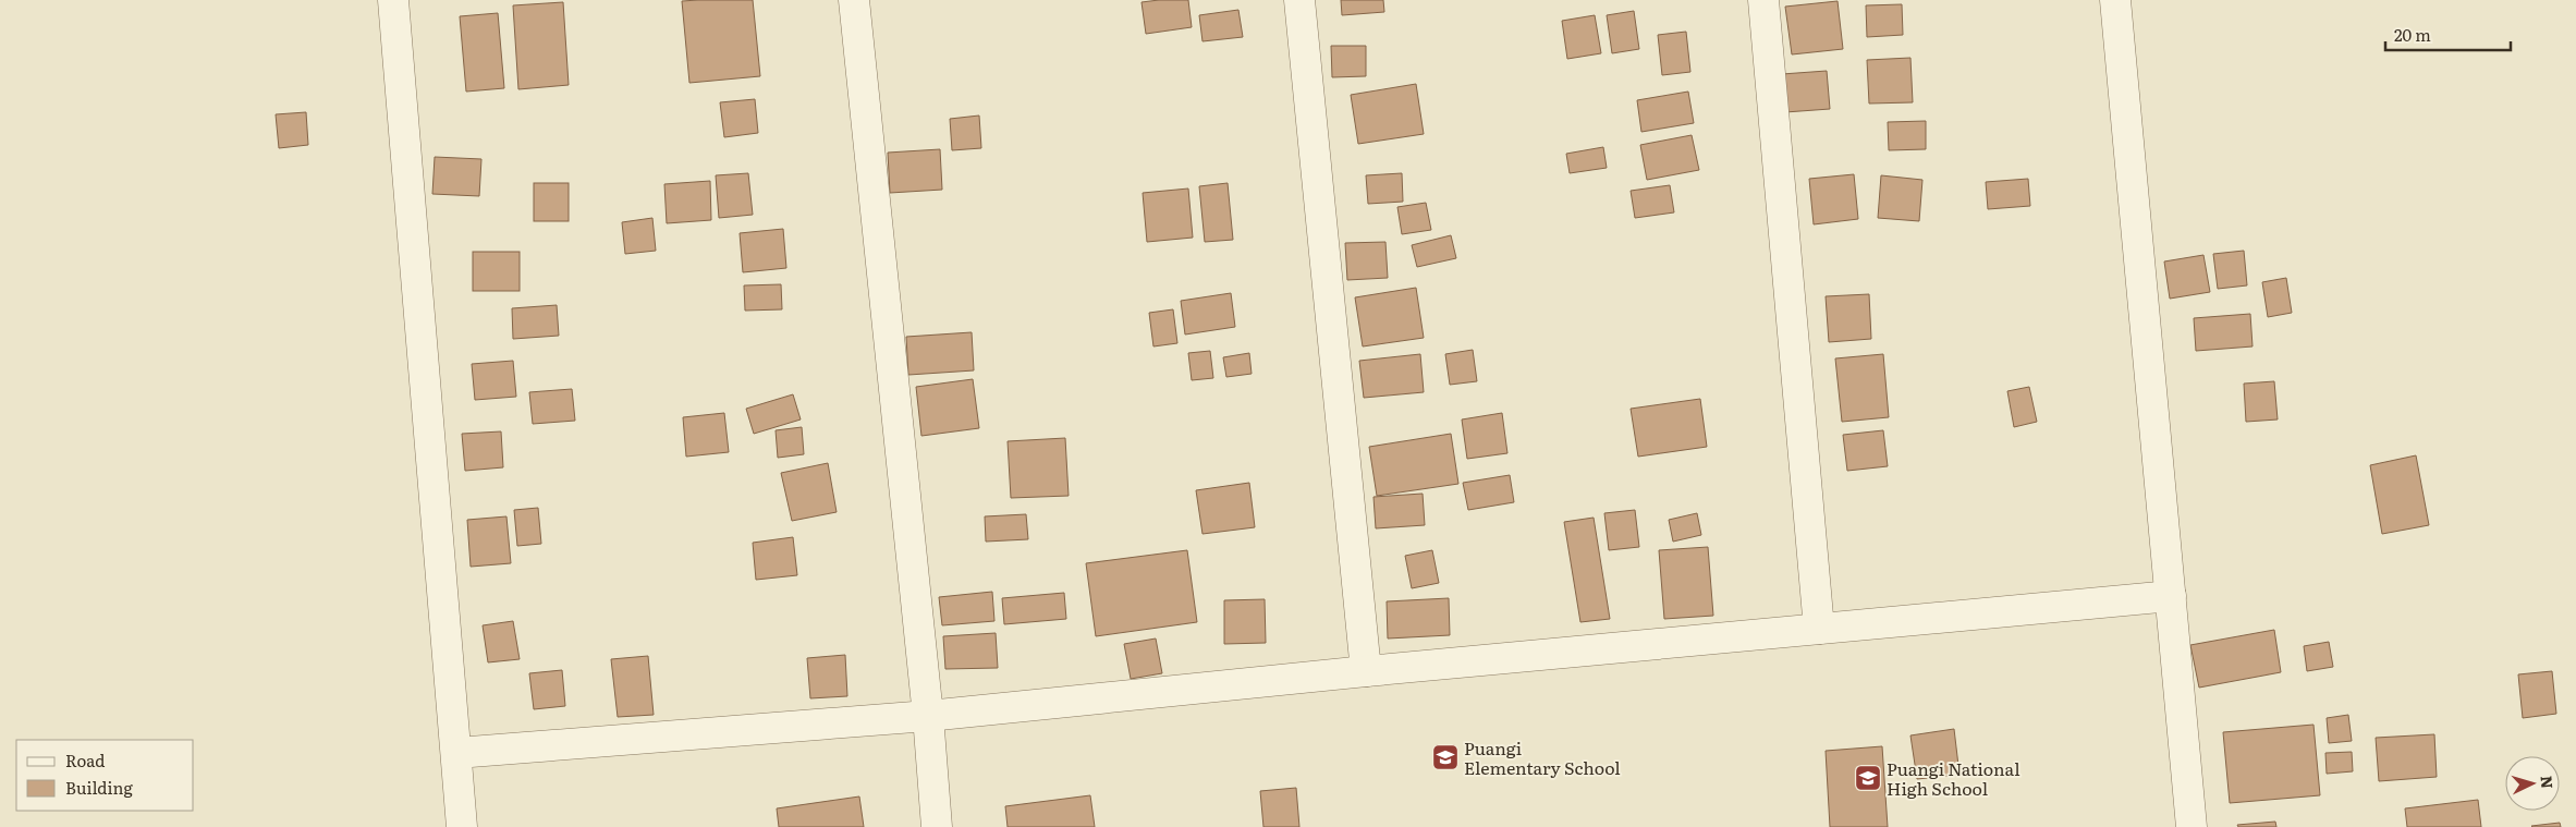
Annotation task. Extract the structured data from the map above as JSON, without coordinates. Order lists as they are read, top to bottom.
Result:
{
  "places": {
    "school or university": ["Puangi Elementary School", "Puangi National High School"]
  },
  "legend": ["Road", "Building"],
  "scale_bar": "20 m",
  "north": "right"
}
